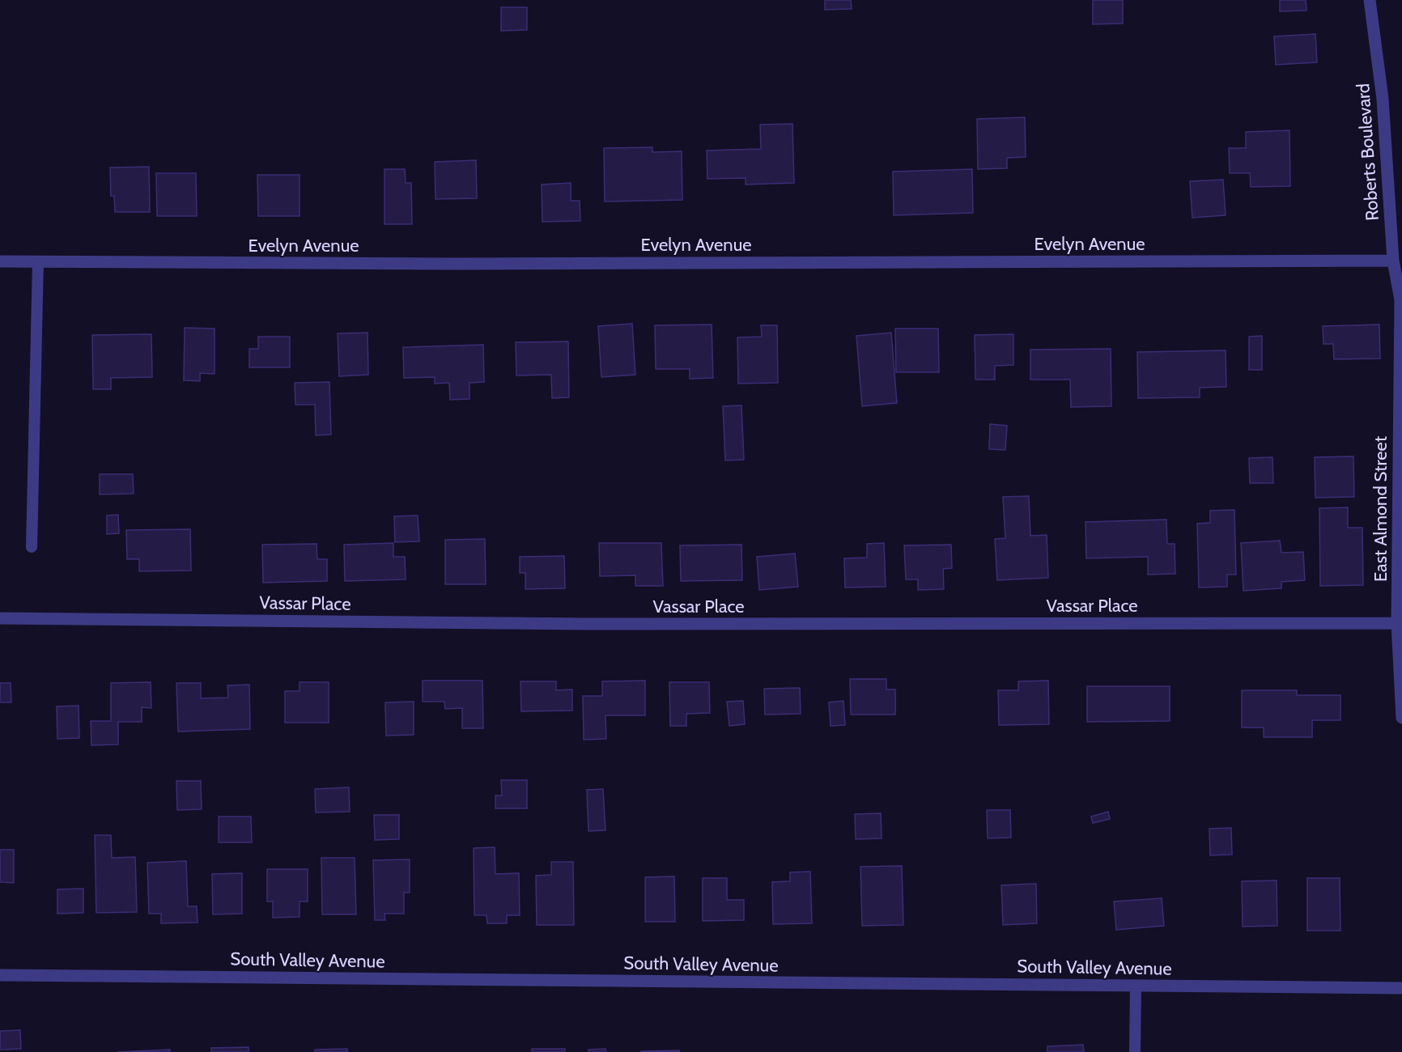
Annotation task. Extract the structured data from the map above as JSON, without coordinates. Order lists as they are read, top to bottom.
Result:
{
  "streets": {
    "street": [
      "Roberts Boulevard",
      "Evelyn Avenue",
      "East Almond Street",
      "Vassar Place",
      "South Valley Avenue"
    ]
  },
  "crossings": [
    ["Roberts Boulevard", "Evelyn Avenue"],
    ["Roberts Boulevard", "East Almond Street"],
    ["East Almond Street", "Vassar Place"]
  ]
}
